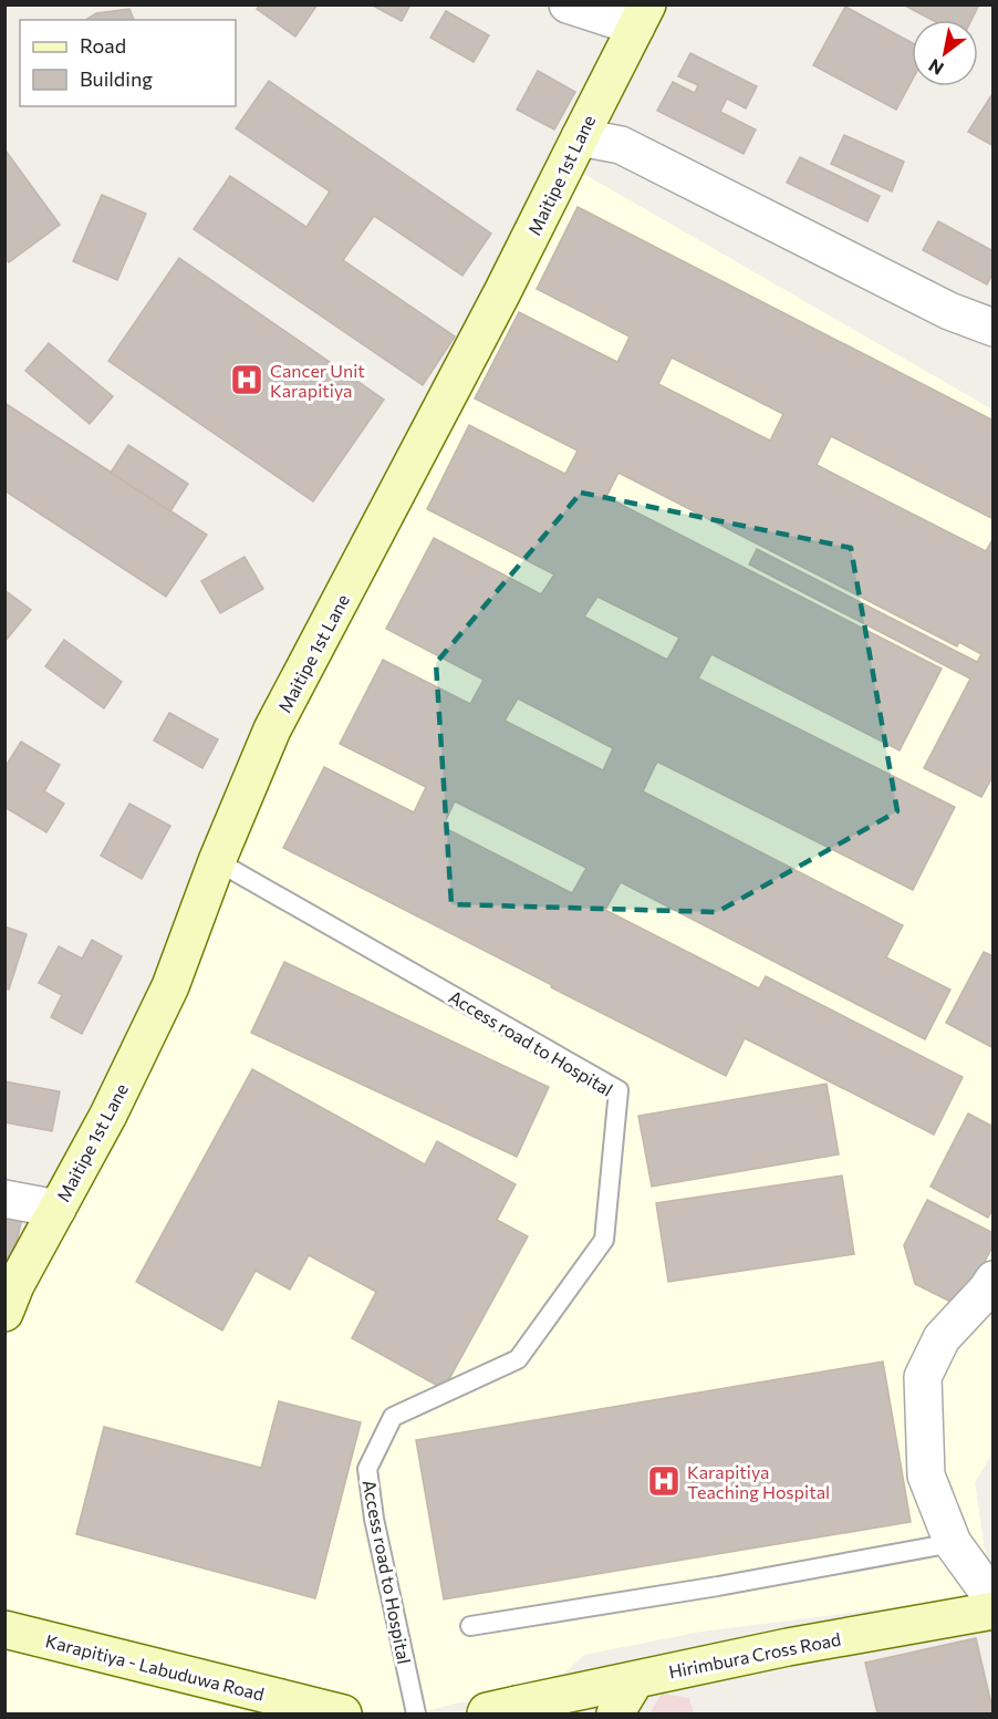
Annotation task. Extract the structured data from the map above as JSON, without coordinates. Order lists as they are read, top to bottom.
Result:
{
  "streets": {
    "street": ["Maitipe 1st Lane", "Hirimbura Cross Road", "Karapitiya - Labuduwa Road"],
    "lane": ["Access road to Hospital"]
  },
  "crossings": [
    ["Maitipe 1st Lane", "Access road to Hospital"]
  ],
  "places": {
    "hospital": ["Cancer Unit Karapitiya", "Karapitiya Teaching Hospital"]
  },
  "legend": ["Road", "Building"],
  "north": "bottom left"
}
